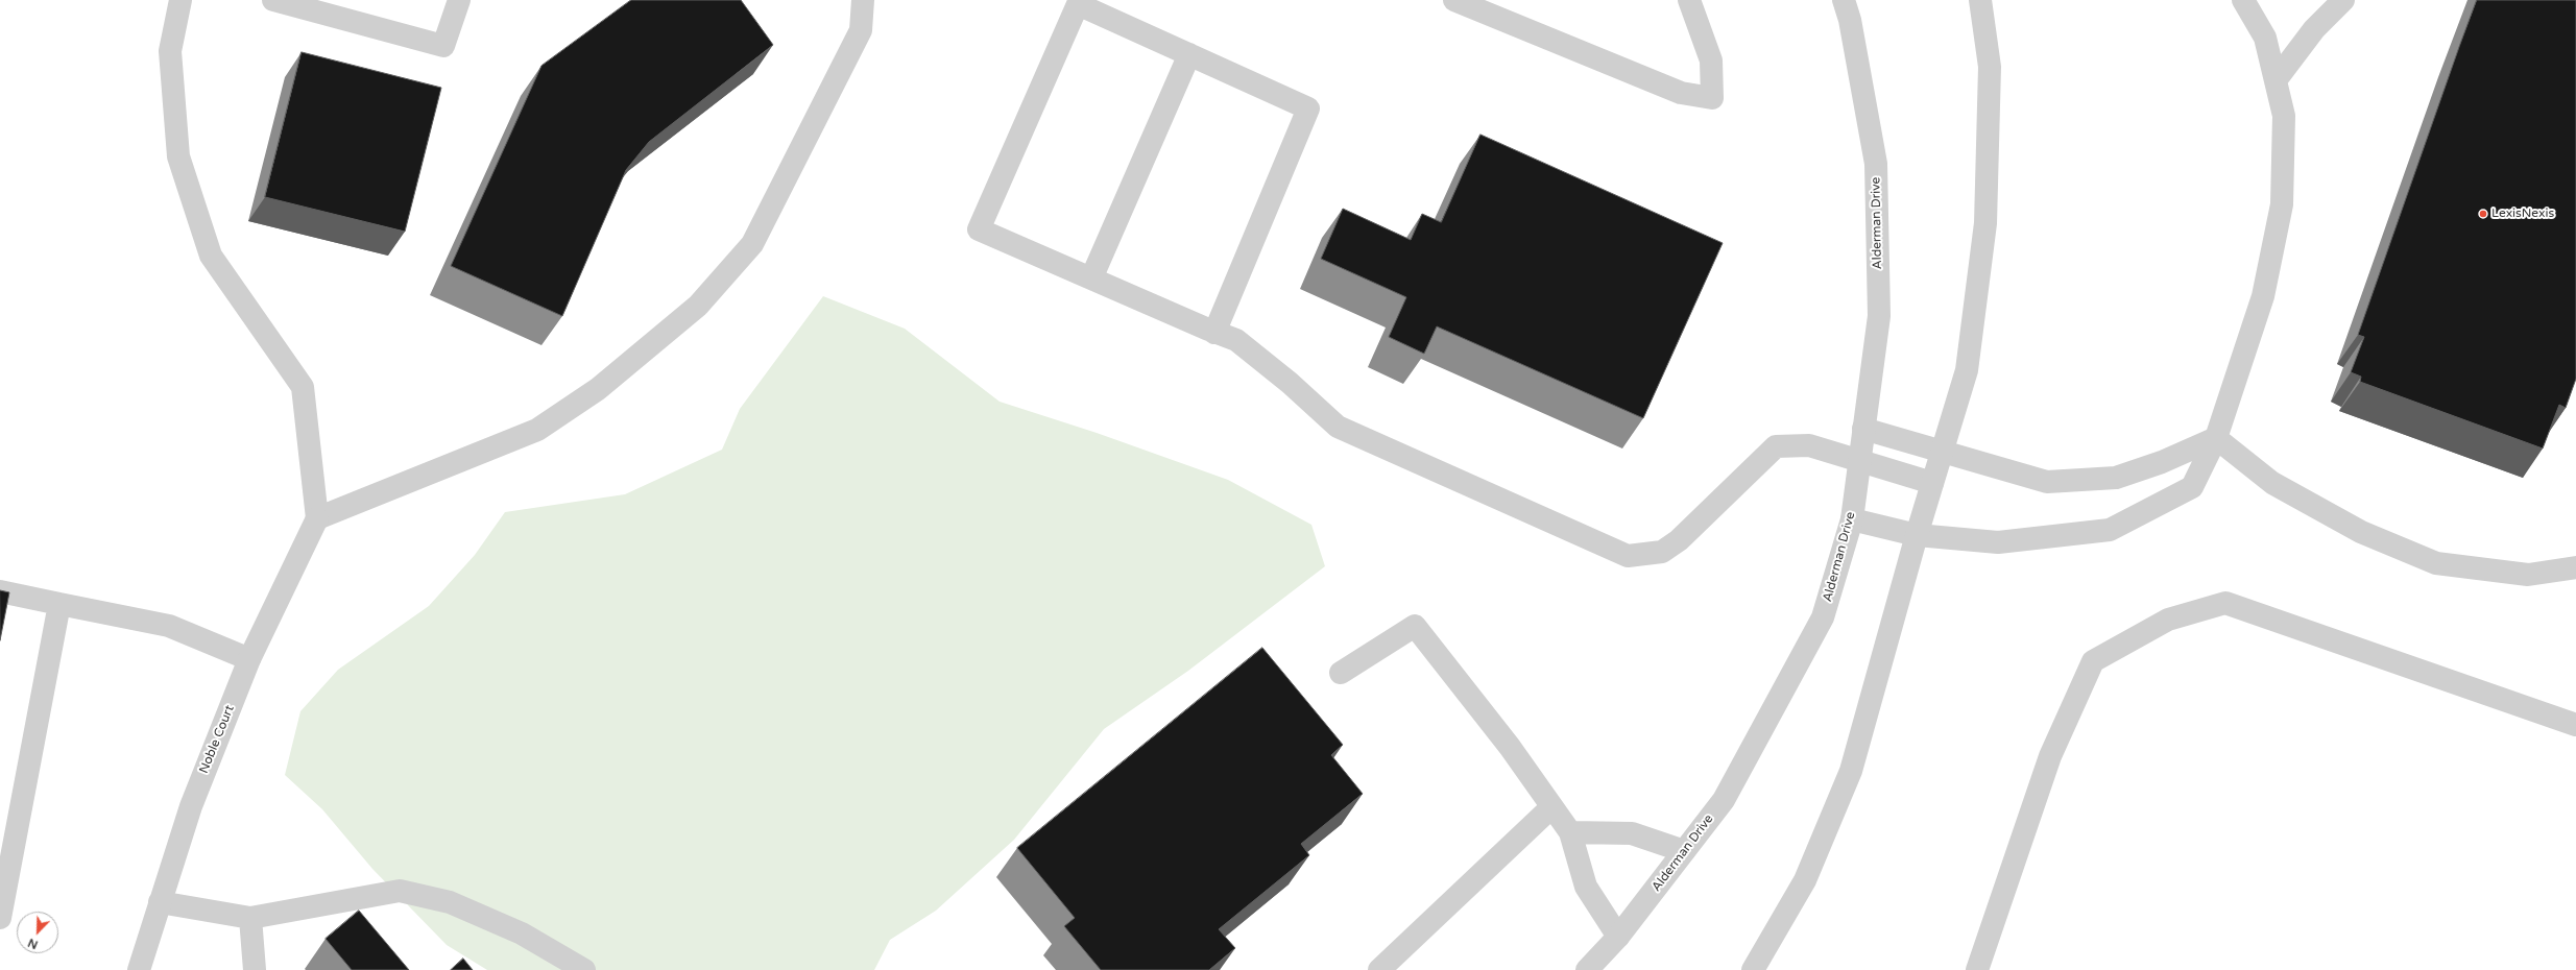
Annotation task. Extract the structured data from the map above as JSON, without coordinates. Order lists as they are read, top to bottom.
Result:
{
  "streets": {
    "street": ["Alderman Drive", "Noble Court"]
  },
  "places": ["LexisNexis"],
  "north": "bottom left"
}
